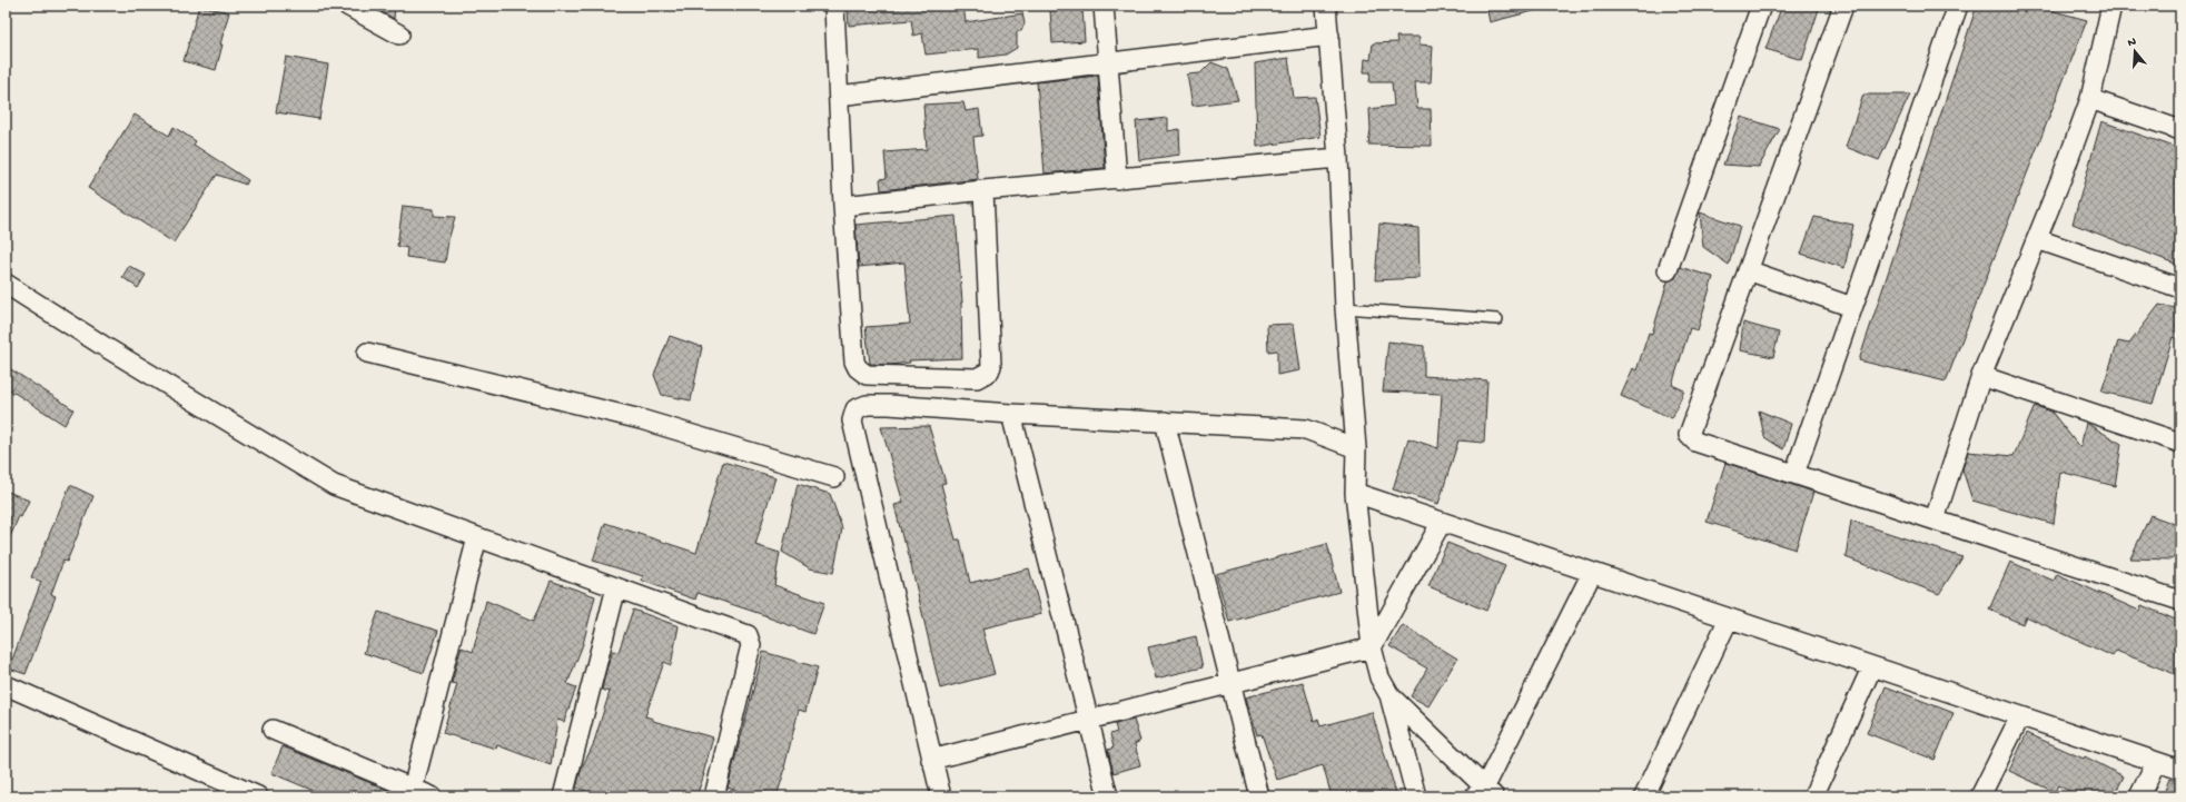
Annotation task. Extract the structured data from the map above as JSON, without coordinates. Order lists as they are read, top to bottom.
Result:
{
  "north": "top"
}
